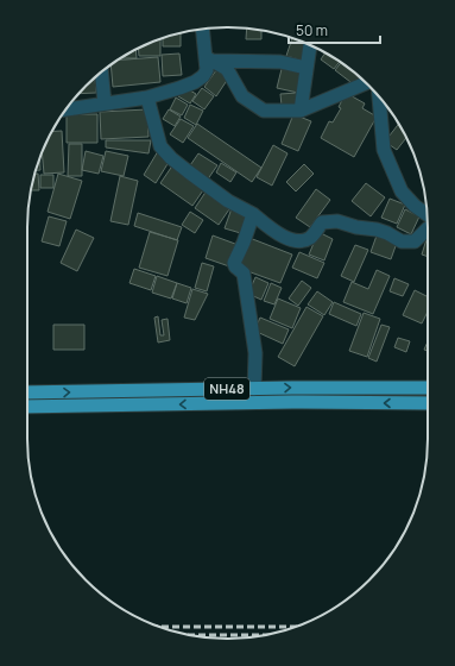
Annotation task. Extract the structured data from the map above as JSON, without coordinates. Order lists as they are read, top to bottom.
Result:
{
  "streets": {
    "highway": ["NH48"]
  },
  "scale_bar": "50 m"
}
